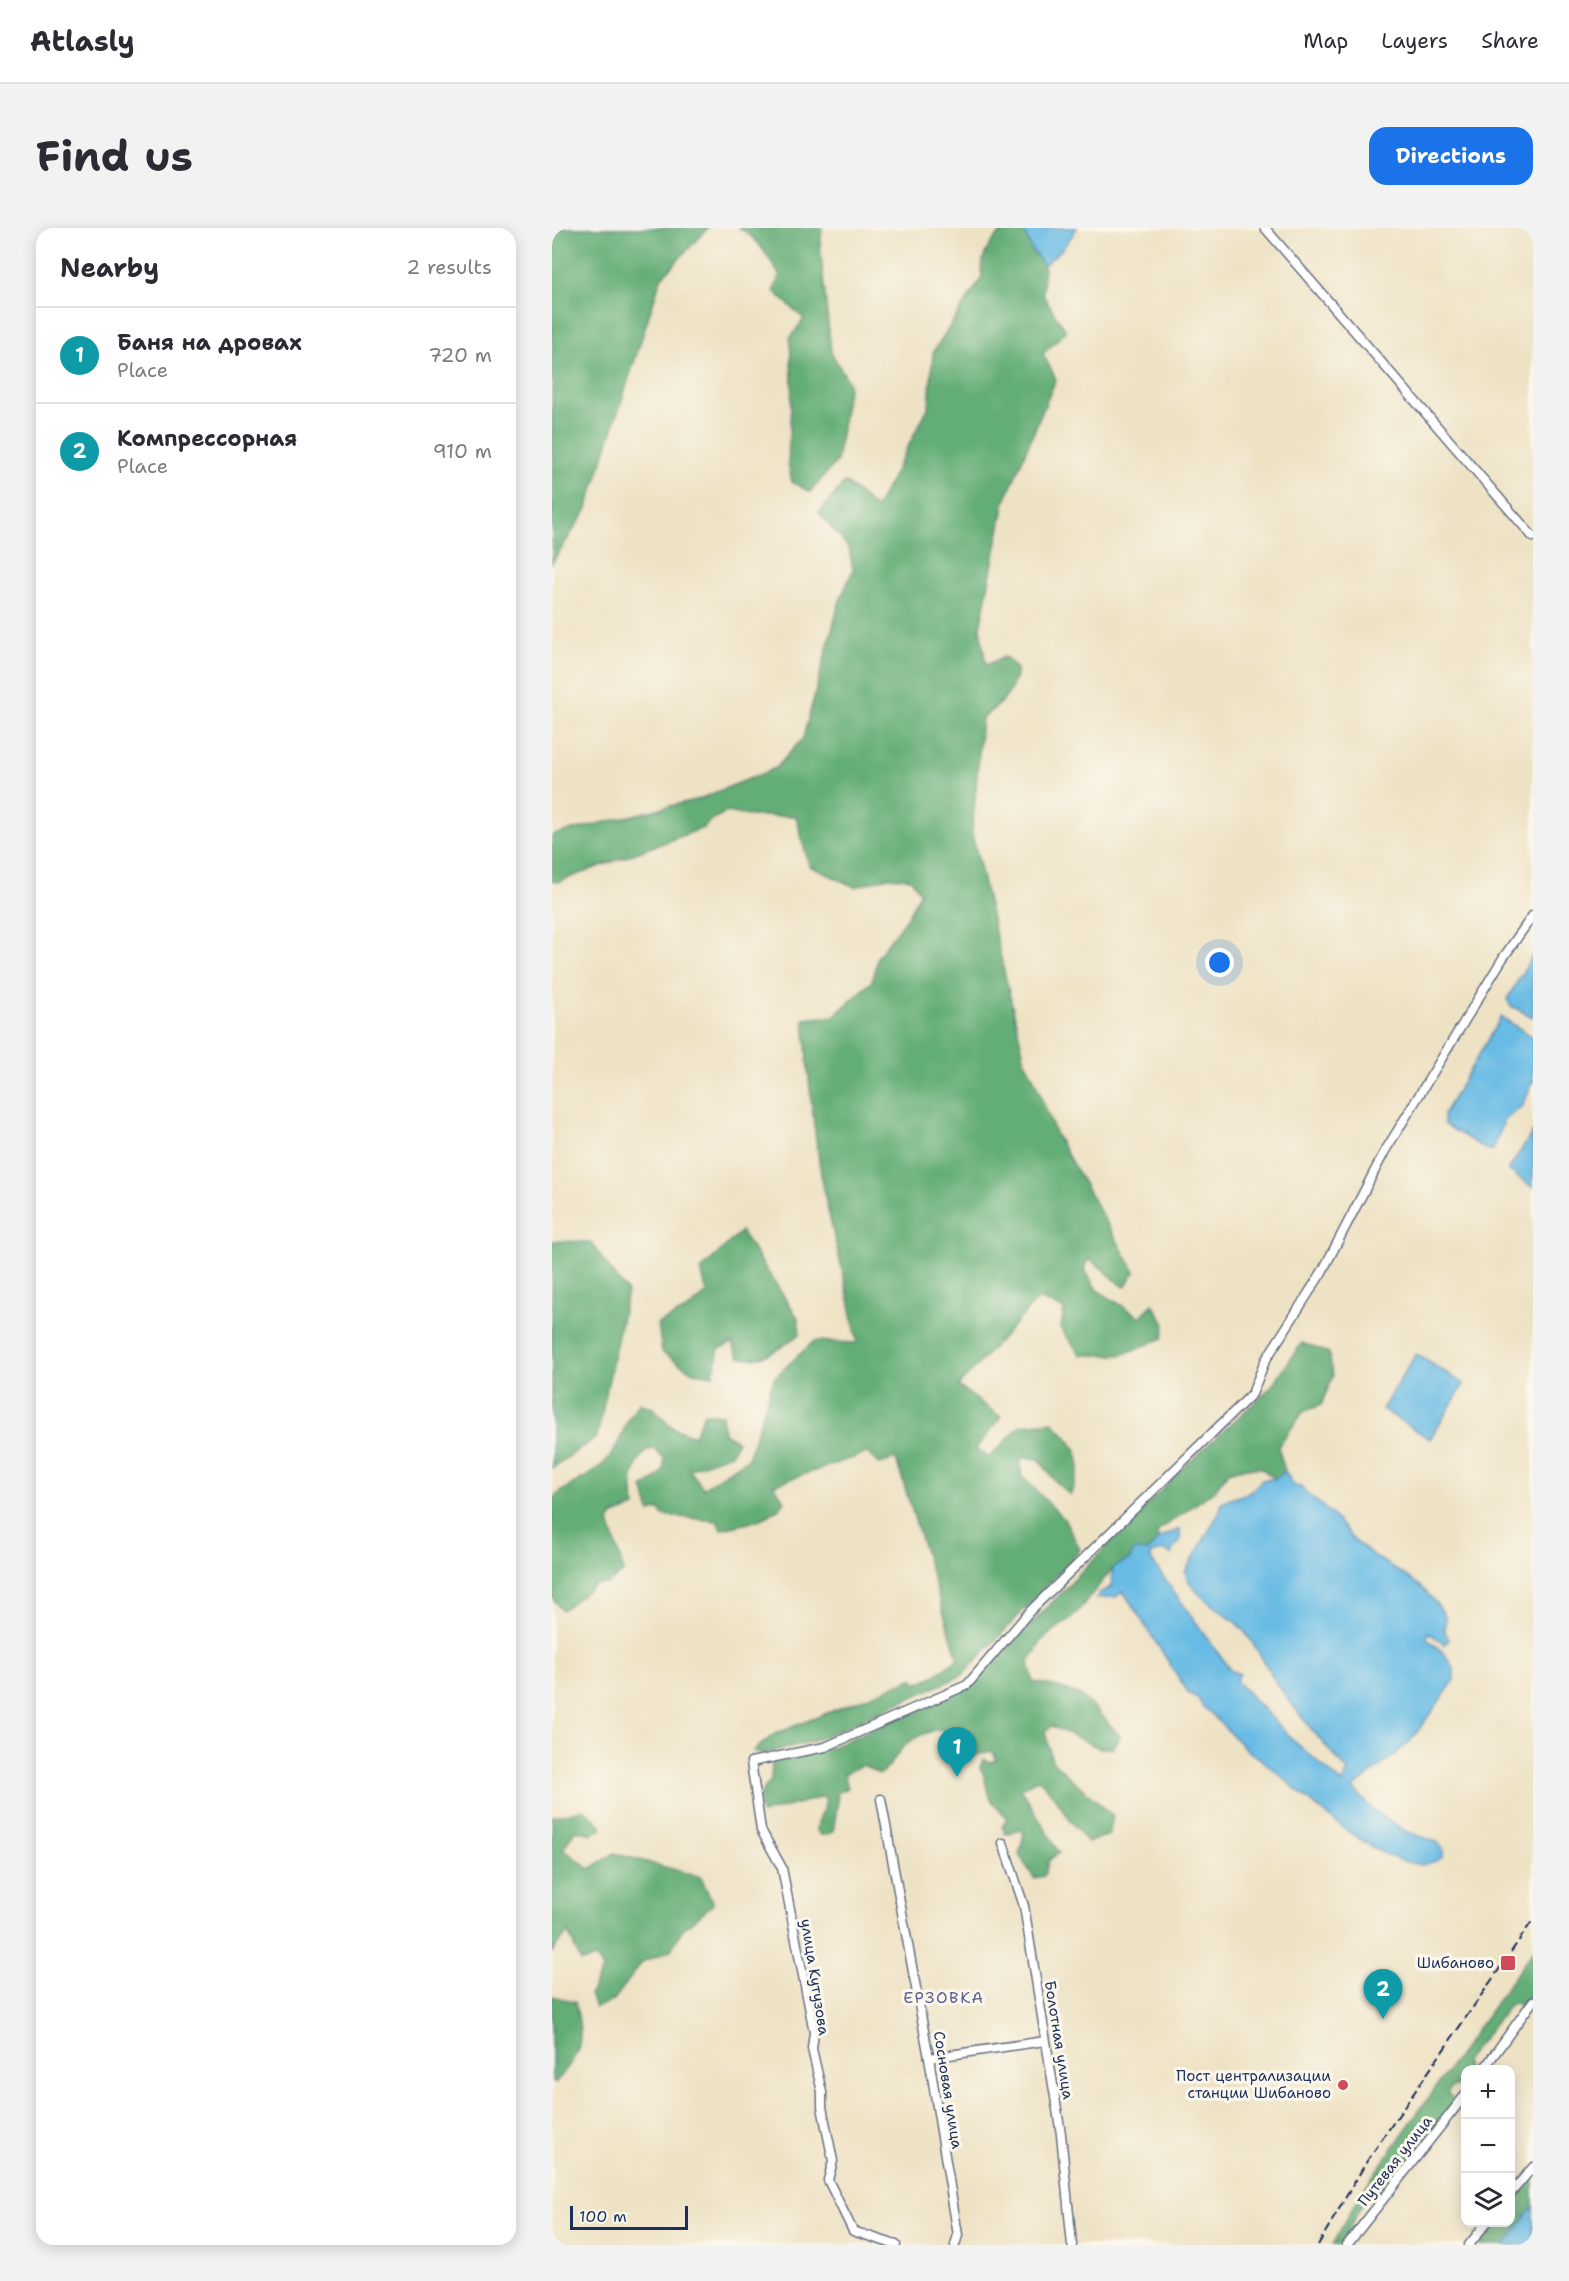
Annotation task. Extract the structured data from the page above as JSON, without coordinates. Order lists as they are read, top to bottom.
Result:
{
  "streets": {
    "street": [
      "улица Кутузова",
      "Болотная улица",
      "Сосновая улица",
      "Путевая улица"
    ]
  },
  "districts": ["ЕРЗОВКА"],
  "places": {
    "transit": ["Шибаново"],
    "other": ["Пост централизации станции Шибаново"]
  },
  "scale_bar": "100 m",
  "page": {
    "header": "Atlasly",
    "nav": ["Map", "Layers", "Share"],
    "buttons": "Directions",
    "title": "Find us",
    "heading": ["Nearby", "2 results"],
    "list": [
      {
        "mark": "1",
        "name": "Баня на дровах",
        "note": "Place",
        "value": "720 m"
      },
      {
        "mark": "2",
        "name": "Компрессорная",
        "note": "Place",
        "value": "910 m"
      }
    ],
    "pins": ["1", "2"],
    "map_buttons": ["+", "−"],
    "scale": "100 m"
  }
}
